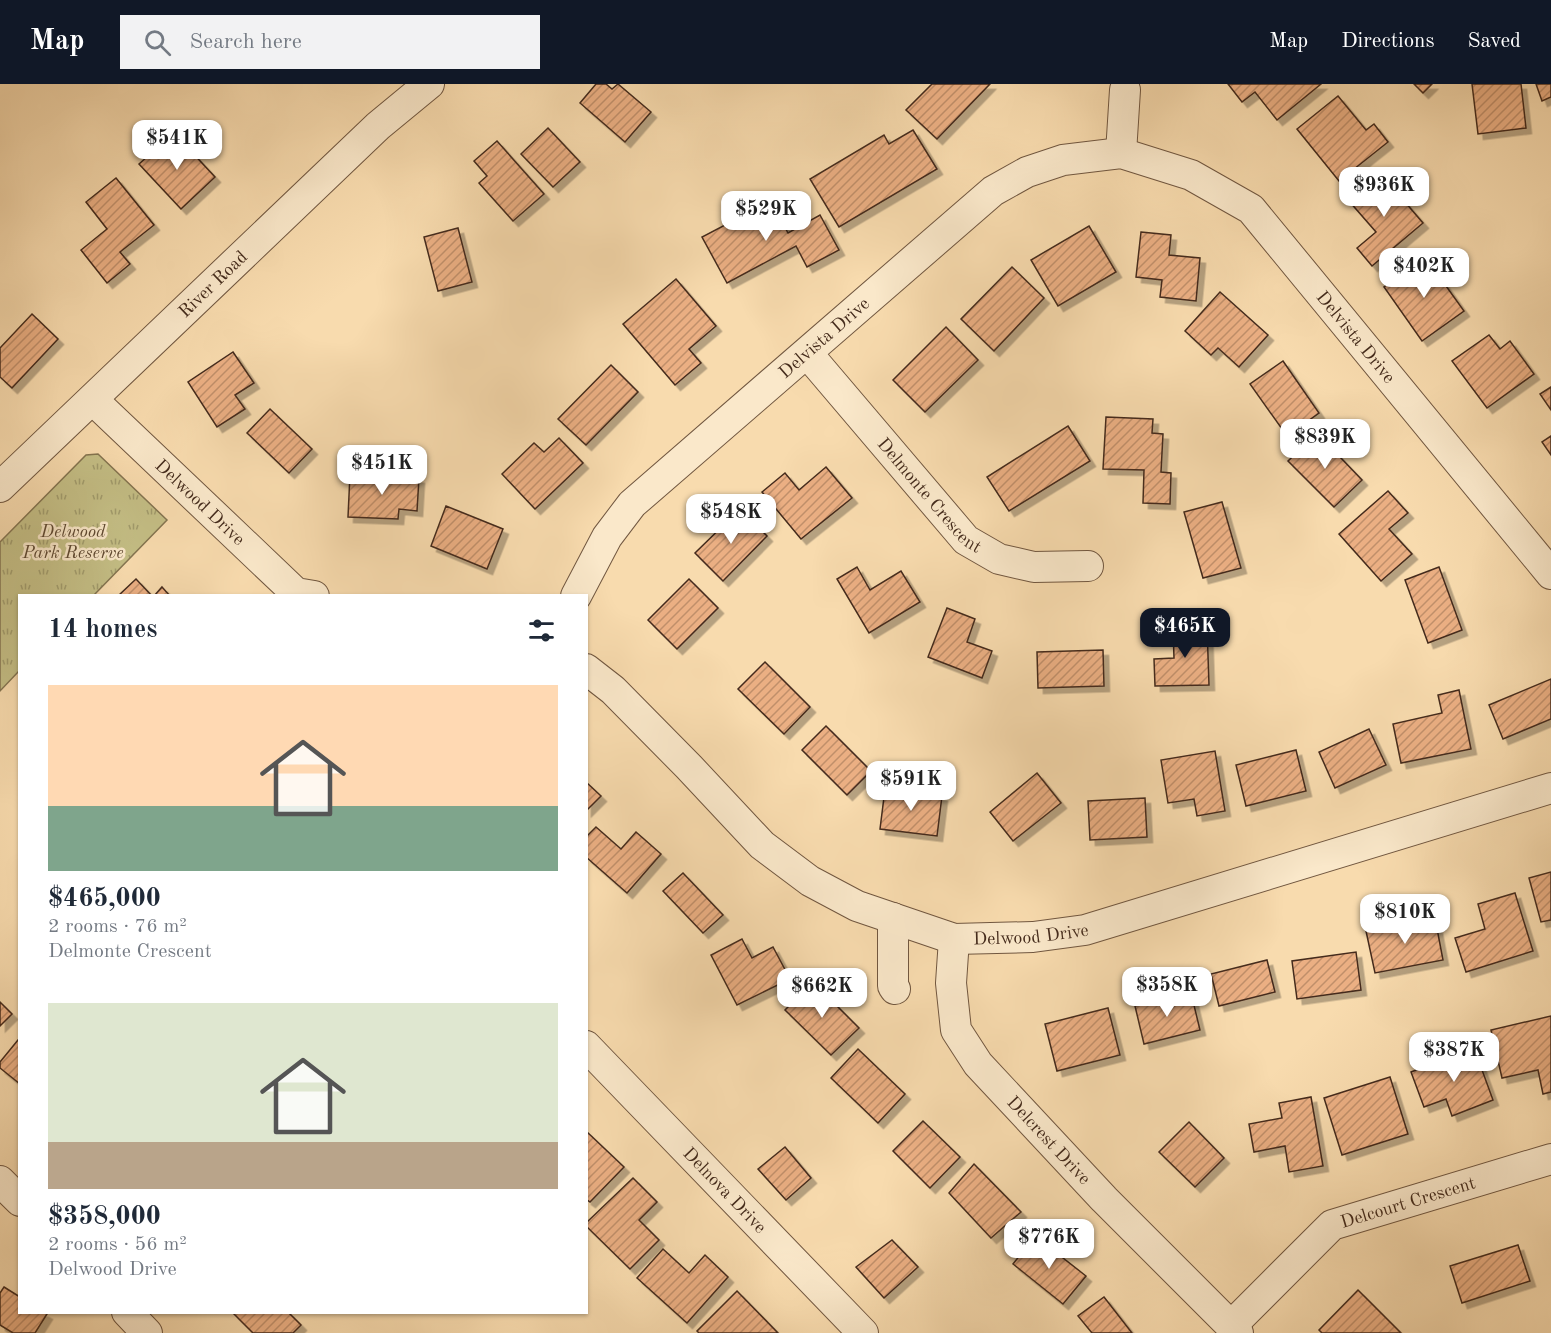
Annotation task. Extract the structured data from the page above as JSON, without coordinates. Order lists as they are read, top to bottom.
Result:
{
  "streets": {
    "street": [
      "River Road",
      "Delvista Drive",
      "Delmonte Crescent",
      "Delwood Drive",
      "Delcrest Drive",
      "Delnova Drive",
      "Delcourt Crescent"
    ]
  },
  "crossings": [
    ["River Road", "Delwood Drive"],
    ["Delvista Drive", "Delmonte Crescent"],
    ["Delwood Drive", "Delcrest Drive"],
    ["Delcrest Drive", "Delcourt Crescent"]
  ],
  "parks": ["Delwood Park Reserve"],
  "page": {
    "header": "Map",
    "search": "Search here",
    "nav": ["Map", "Directions", "Saved"],
    "price": [
      "$541K",
      "$936K",
      "$529K",
      "$402K",
      "$839K",
      "$451K",
      "$548K",
      "$465K",
      "$591K",
      "$810K",
      "$358K",
      "$662K",
      "$387K",
      "$776K"
    ],
    "heading": "14 homes",
    "list": [
      {
        "name": "$465,000",
        "note": "2 rooms · 76 m² · Delmonte Crescent"
      },
      {
        "name": "$358,000",
        "note": "2 rooms · 56 m² · Delwood Drive"
      }
    ]
  }
}
